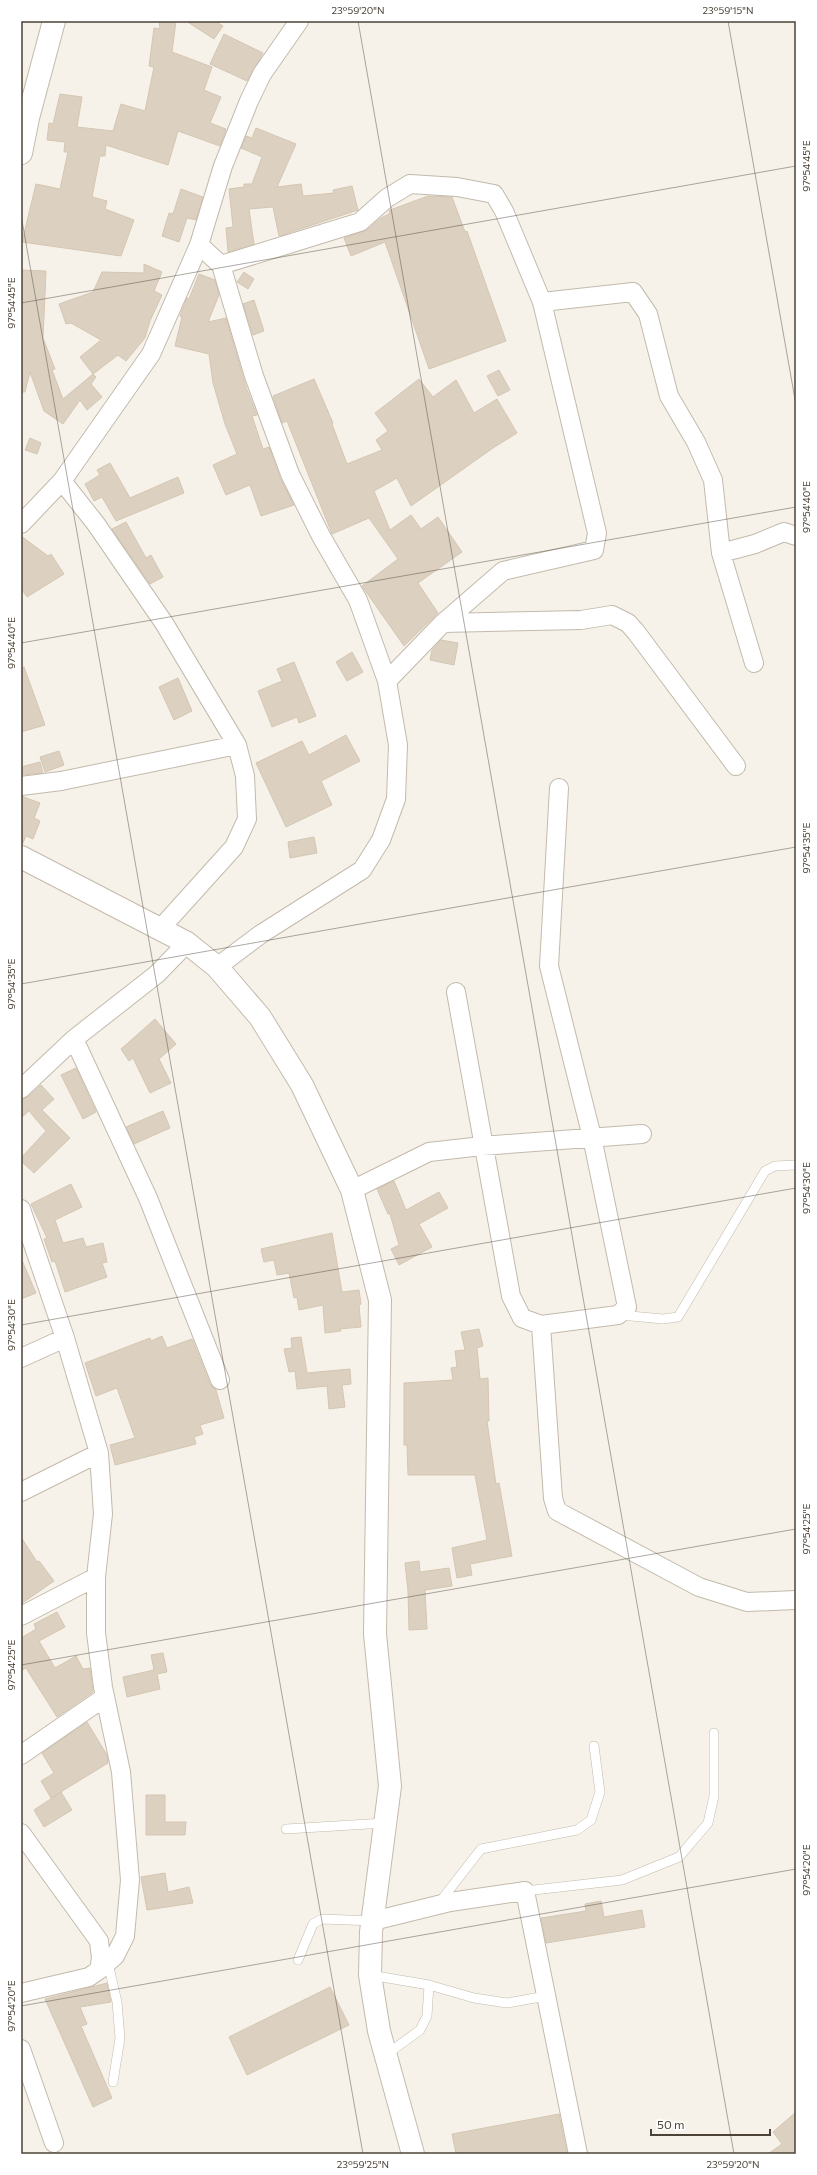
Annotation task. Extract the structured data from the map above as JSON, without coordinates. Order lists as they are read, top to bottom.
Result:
{
  "scale_bar": "50 m",
  "coordinates": [
    "23°59'20\"N",
    "23°59'15\"N",
    "97°54'45\"E",
    "97°54'40\"E",
    "97°54'35\"E",
    "97°54'30\"E",
    "97°54'25\"E",
    "97°54'20\"E",
    "23°59'25\"N"
  ]
}
